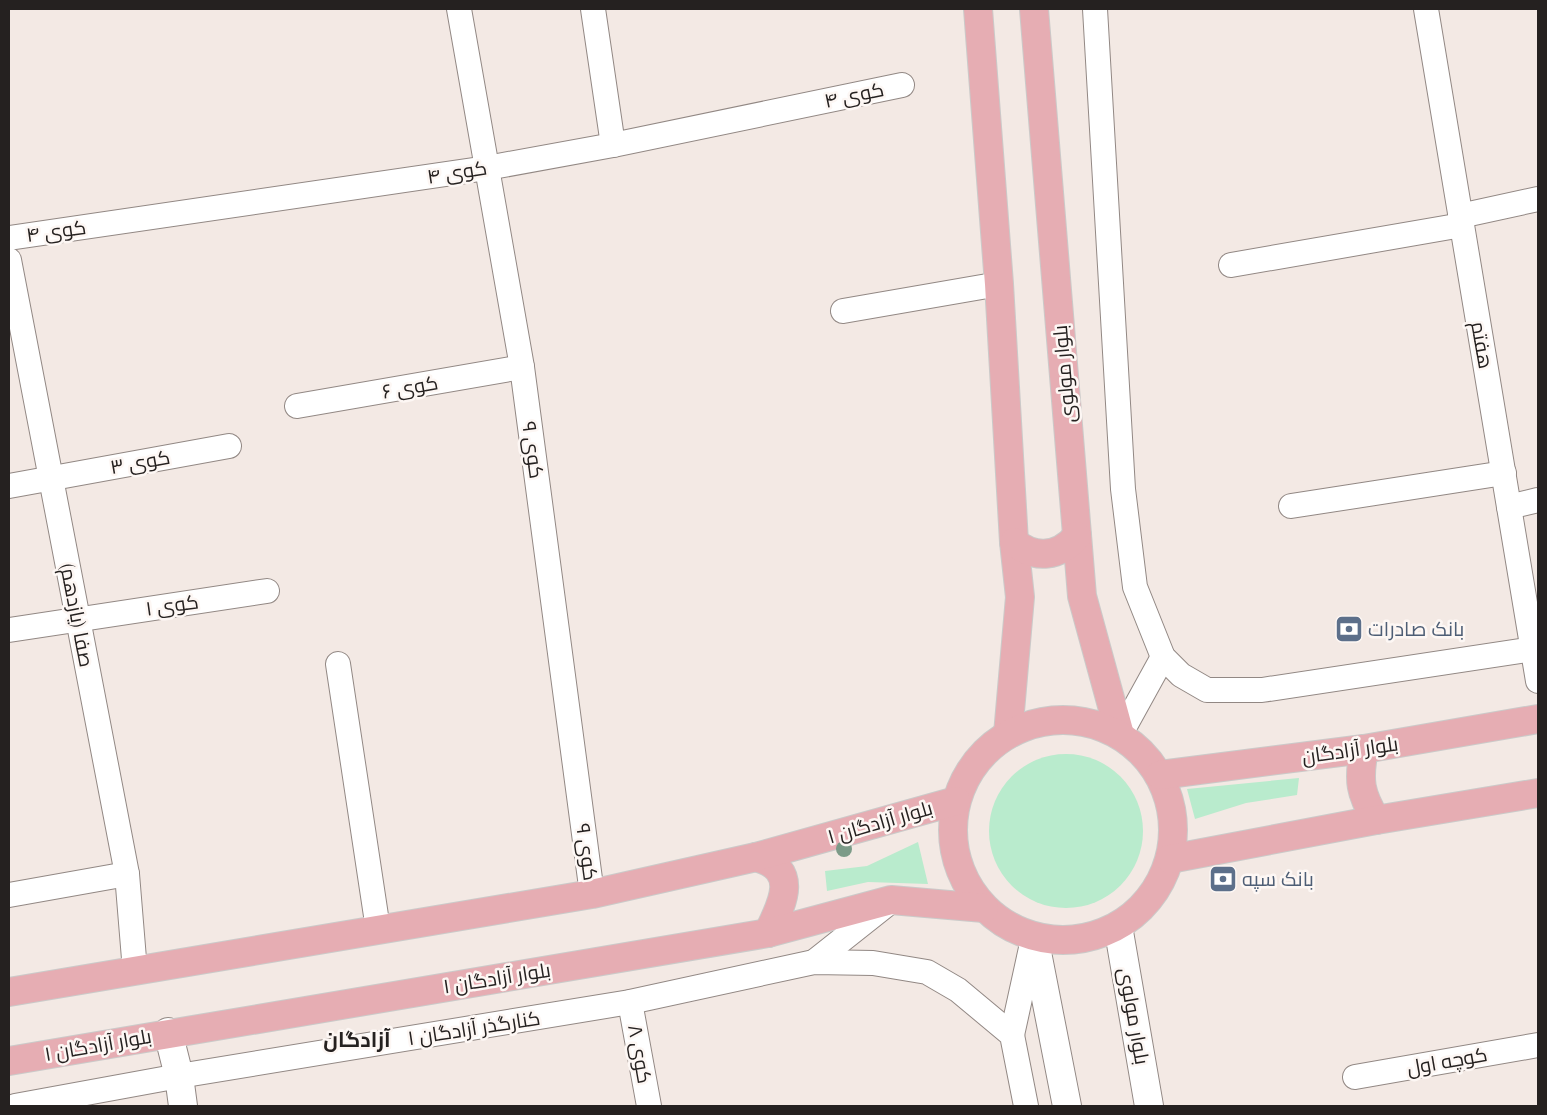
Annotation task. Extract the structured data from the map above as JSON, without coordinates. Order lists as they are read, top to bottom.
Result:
{
  "streets": {
    "main road": ["بلوار مولوی", "بلوار آزادگان", "بلوار آزادگان ۱"],
    "street": [
      "کوی ۴",
      "هفتم",
      "کوی ۶",
      "کوی ۹",
      "کوی ۳",
      "کوی ۱",
      "صفا (یازدهم)",
      "کنارگذر آزادگان ۱",
      "کوی ۸",
      "کوچه اول"
    ]
  },
  "crossings": [
    ["کوی ۴", "کوی ۹"],
    ["کوی ۶", "کوی ۹"],
    ["کوی ۹", "بلوار آزادگان ۱"],
    ["کوی ۳", "صفا (یازدهم)"],
    ["کوی ۱", "صفا (یازدهم)"],
    ["صفا (یازدهم)", "بلوار آزادگان ۱"],
    ["کنارگذر آزادگان ۱", "کوی ۸"]
  ],
  "districts": ["آزادگان"],
  "places": {
    "bank": ["بانک صادرات", "بانک سپه"]
  }
}
